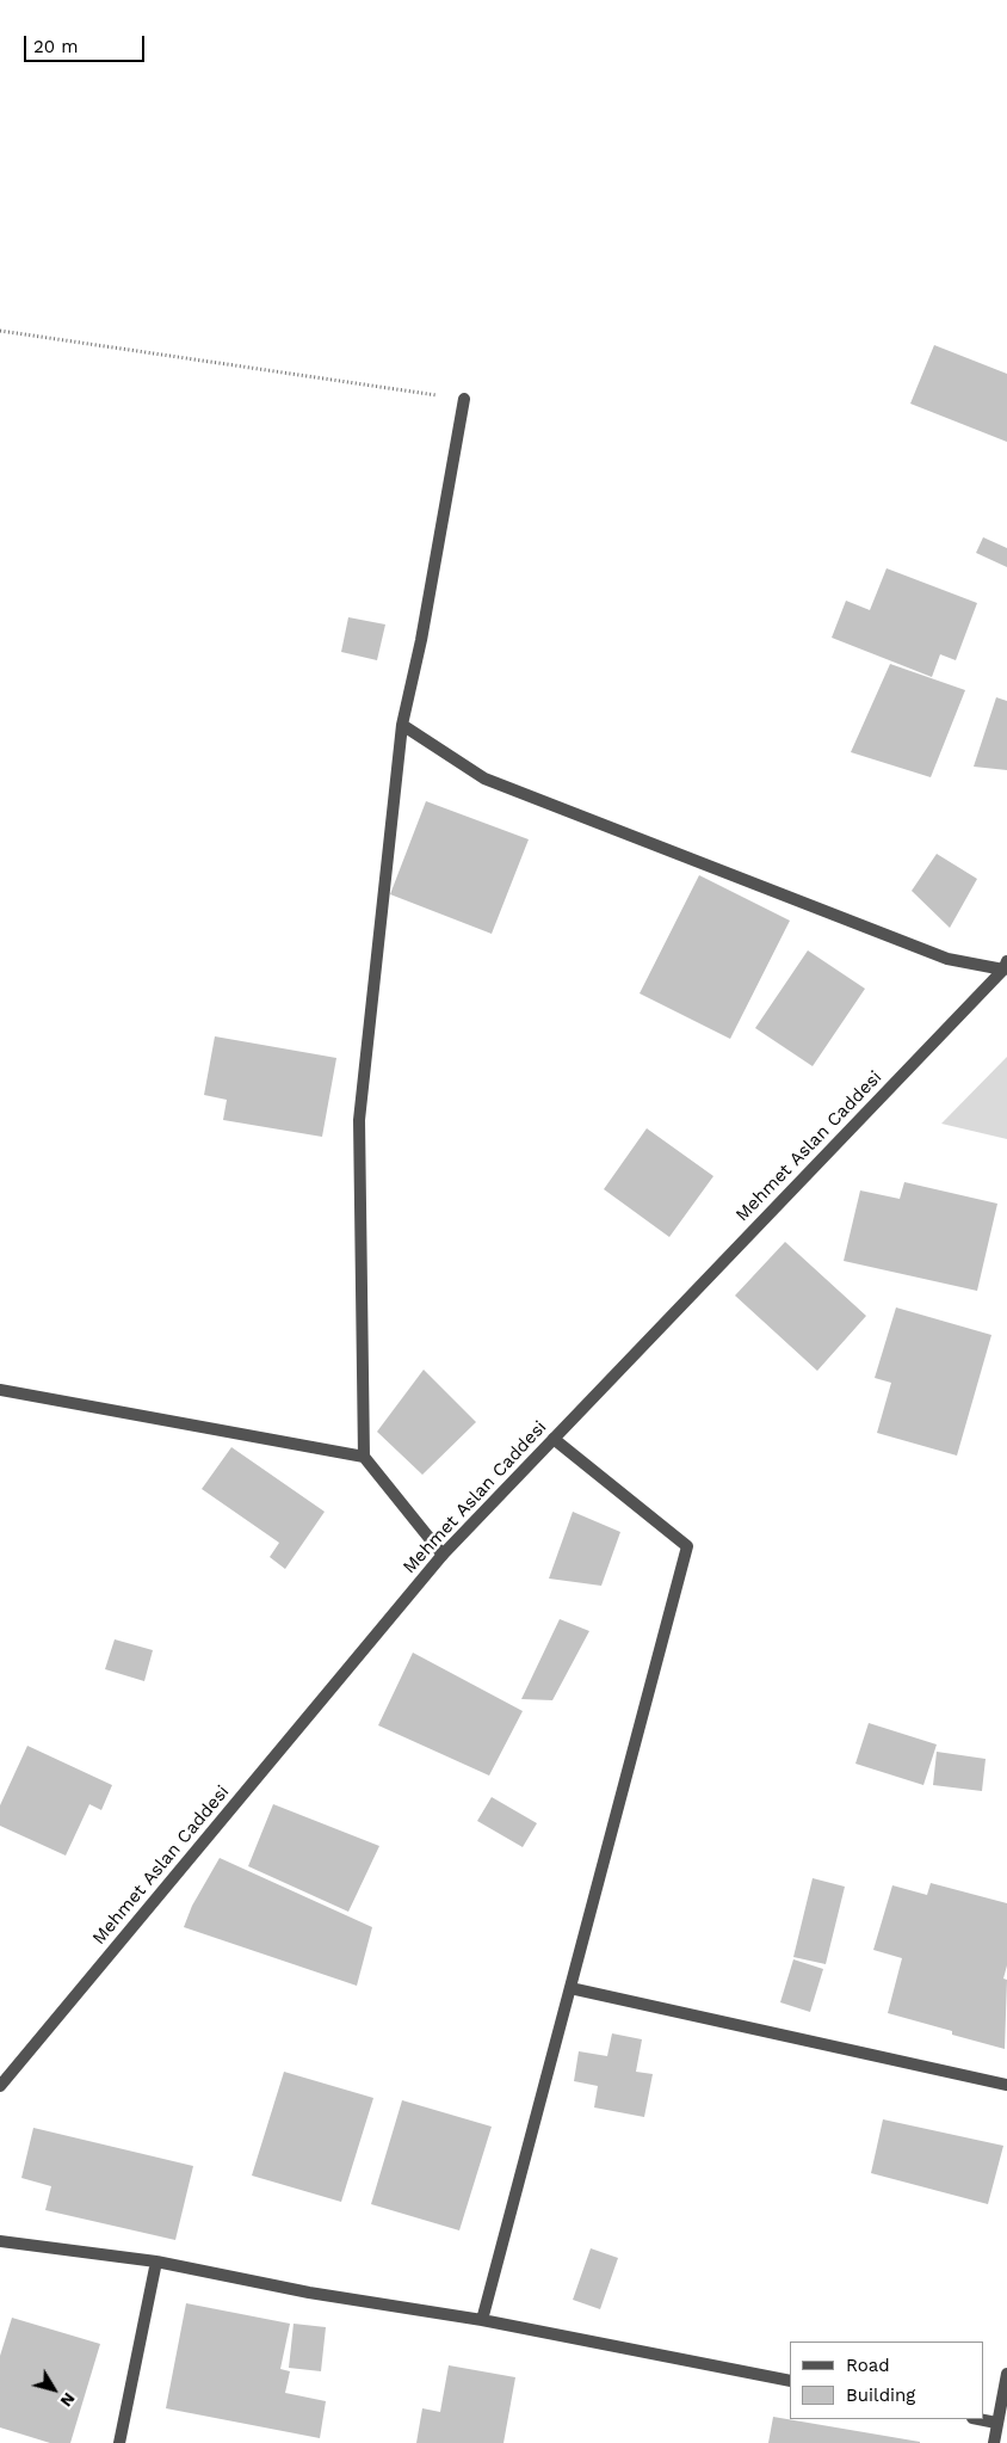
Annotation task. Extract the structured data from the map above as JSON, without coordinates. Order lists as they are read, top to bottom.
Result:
{
  "streets": {
    "street": ["Mehmet Aslan Caddesi"]
  },
  "legend": ["Road", "Building"],
  "scale_bar": "20 m",
  "north": "bottom right"
}
